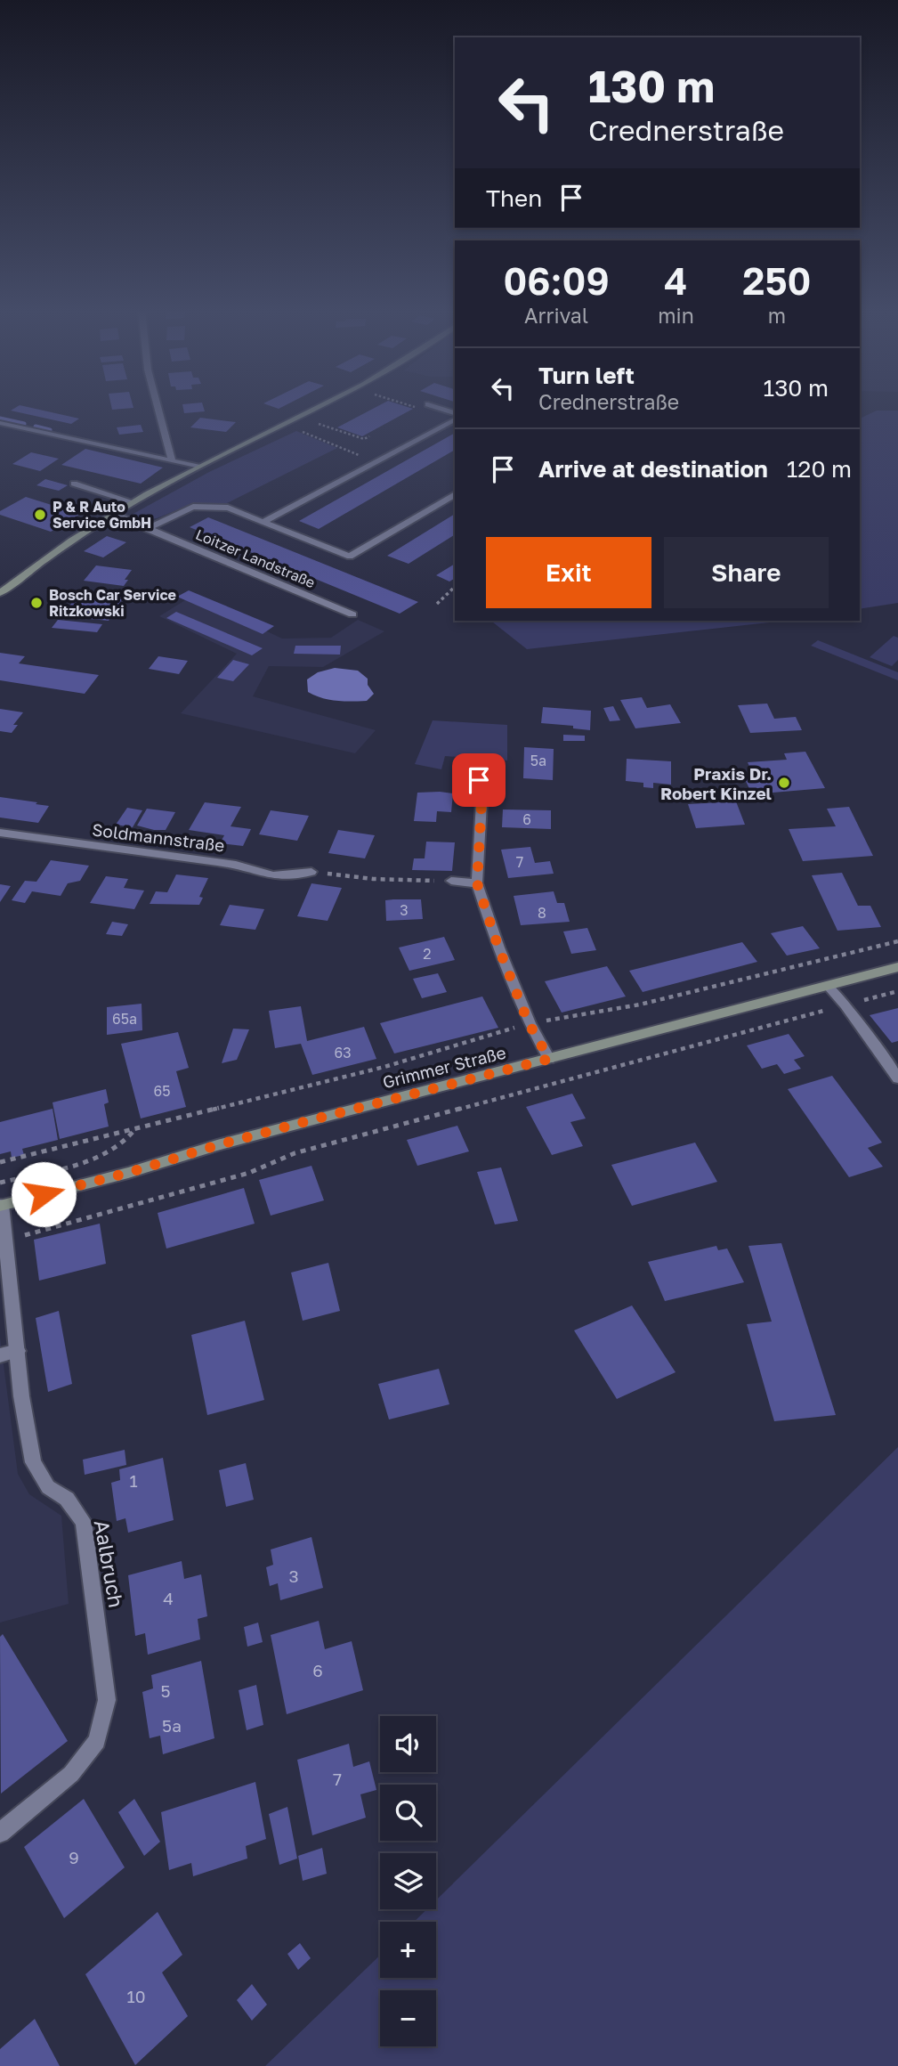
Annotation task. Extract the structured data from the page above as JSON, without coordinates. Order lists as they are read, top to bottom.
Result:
{
  "streets": {
    "main road": ["Grimmer Straße"],
    "street": ["Loitzer Landstraße", "Soldmannstraße", "Aalbruch"]
  },
  "crossings": [
    ["Grimmer Straße", "Aalbruch"]
  ],
  "places": ["P & R Auto Service GmbH", "Bosch Car Service Ritzkowski", "Praxis Dr. Robert Kinzel"],
  "house_numbers": [
    "5a",
    "6",
    "7",
    "3",
    "8",
    "2",
    "65a",
    "63",
    "65",
    "1",
    "3",
    "4",
    "6",
    "5",
    "5a",
    "7",
    "9",
    "10"
  ],
  "page": {
    "turn": ["130 m", "Crednerstraße"],
    "then": "Then",
    "eta": [
      "06:09",
      "Arrival",
      "4",
      "min",
      "250",
      "m"
    ],
    "list": [
      {
        "name": "Turn left",
        "note": "Crednerstraße",
        "value": "130 m"
      },
      {
        "name": "Arrive at destination",
        "value": "120 m"
      }
    ],
    "buttons": ["Exit", "Share"],
    "map_buttons": ["+", "−"]
  }
}
